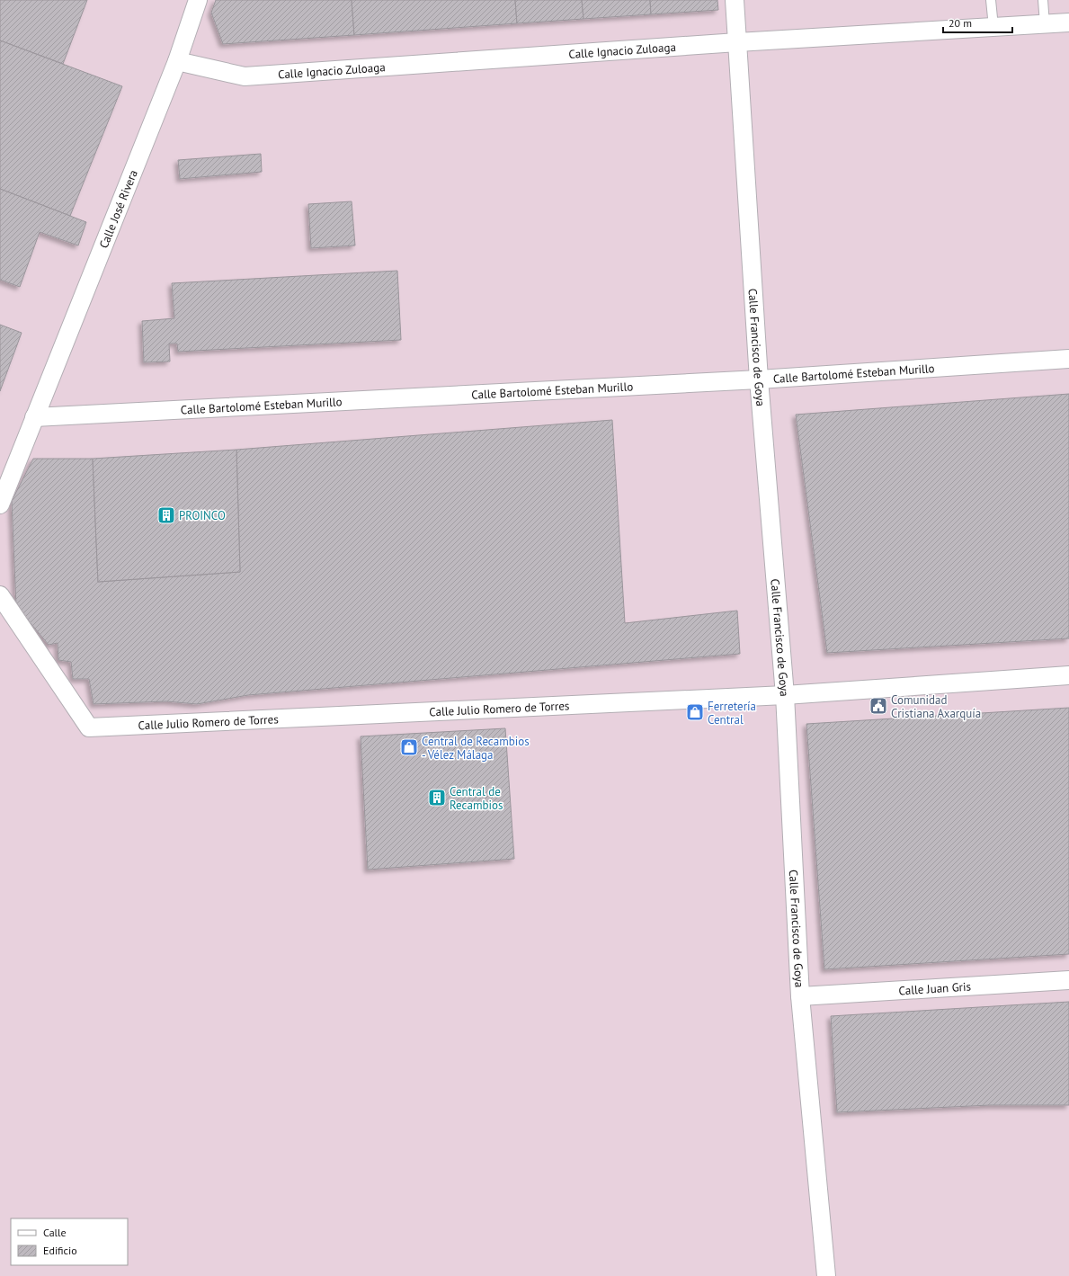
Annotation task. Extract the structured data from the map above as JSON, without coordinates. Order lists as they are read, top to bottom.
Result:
{
  "streets": {
    "street": [
      "Calle Ignacio Zuloaga",
      "Calle José Rivera",
      "Calle Francisco de Goya",
      "Calle Bartolomé Esteban Murillo",
      "Calle Julio Romero de Torres",
      "Calle Juan Gris"
    ]
  },
  "crossings": [
    ["Calle Ignacio Zuloaga", "Calle José Rivera"],
    ["Calle Ignacio Zuloaga", "Calle Francisco de Goya"],
    ["Calle José Rivera", "Calle Bartolomé Esteban Murillo"],
    ["Calle Francisco de Goya", "Calle Bartolomé Esteban Murillo"],
    ["Calle Francisco de Goya", "Calle Julio Romero de Torres"],
    ["Calle Francisco de Goya", "Calle Juan Gris"]
  ],
  "places": {
    "building": ["PROINCO", "Central de Recambios"],
    "public building": ["Comunidad Cristiana Axarquía"],
    "shop": ["Ferretería Central", "Central de Recambios - Vélez Málaga"]
  },
  "legend": ["Calle", "Edificio"],
  "scale_bar": "20 m"
}
